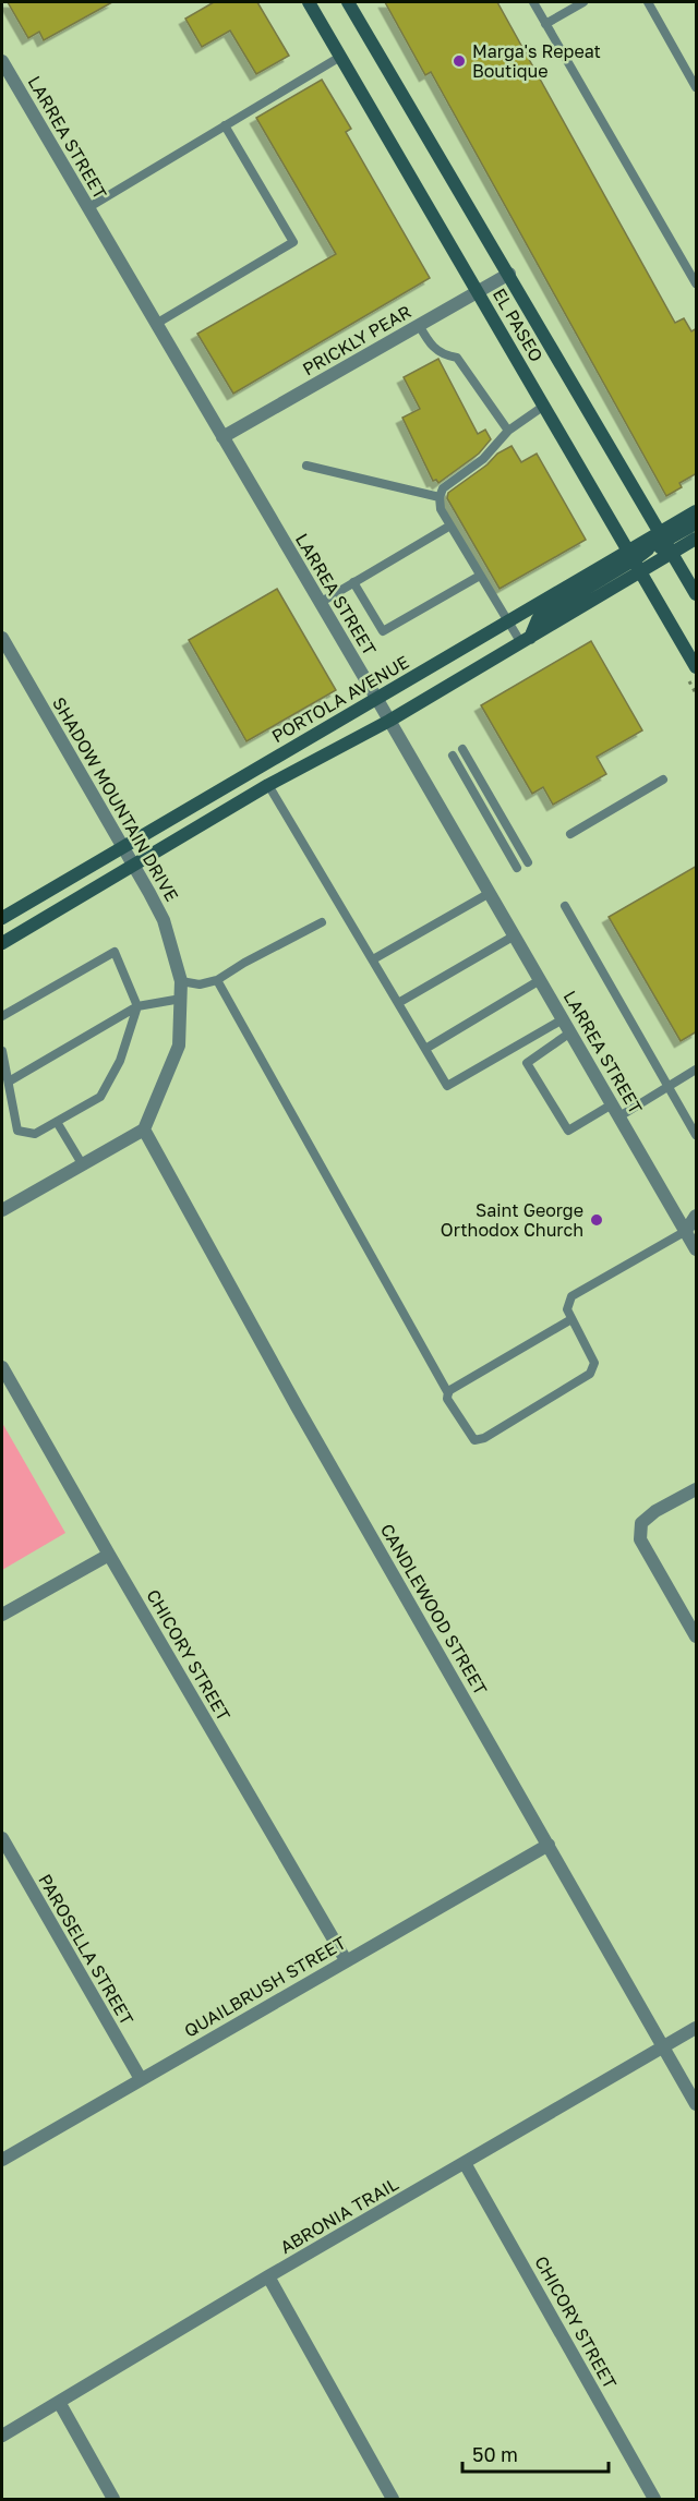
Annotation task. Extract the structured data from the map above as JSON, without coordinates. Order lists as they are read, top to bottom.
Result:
{
  "streets": {
    "street": [
      "LARREA STREET",
      "EL PASEO",
      "PRICKLY PEAR",
      "PORTOLA AVENUE",
      "SHADOW MOUNTAIN DRIVE",
      "CANDLEWOOD STREET",
      "CHICORY STREET",
      "PAROSELLA STREET",
      "QUAILBRUSH STREET",
      "ABRONIA TRAIL"
    ]
  },
  "crossings": [
    ["LARREA STREET", "PRICKLY PEAR"],
    ["LARREA STREET", "PORTOLA AVENUE"],
    ["EL PASEO", "PRICKLY PEAR"],
    ["EL PASEO", "PORTOLA AVENUE"],
    ["PORTOLA AVENUE", "SHADOW MOUNTAIN DRIVE"],
    ["SHADOW MOUNTAIN DRIVE", "CANDLEWOOD STREET"],
    ["CANDLEWOOD STREET", "QUAILBRUSH STREET"],
    ["CANDLEWOOD STREET", "ABRONIA TRAIL"],
    ["CHICORY STREET", "QUAILBRUSH STREET"],
    ["CHICORY STREET", "ABRONIA TRAIL"],
    ["PAROSELLA STREET", "QUAILBRUSH STREET"]
  ],
  "places": ["Marga's Repeat Boutique", "Saint George Orthodox Church"],
  "scale_bar": "50 m"
}
